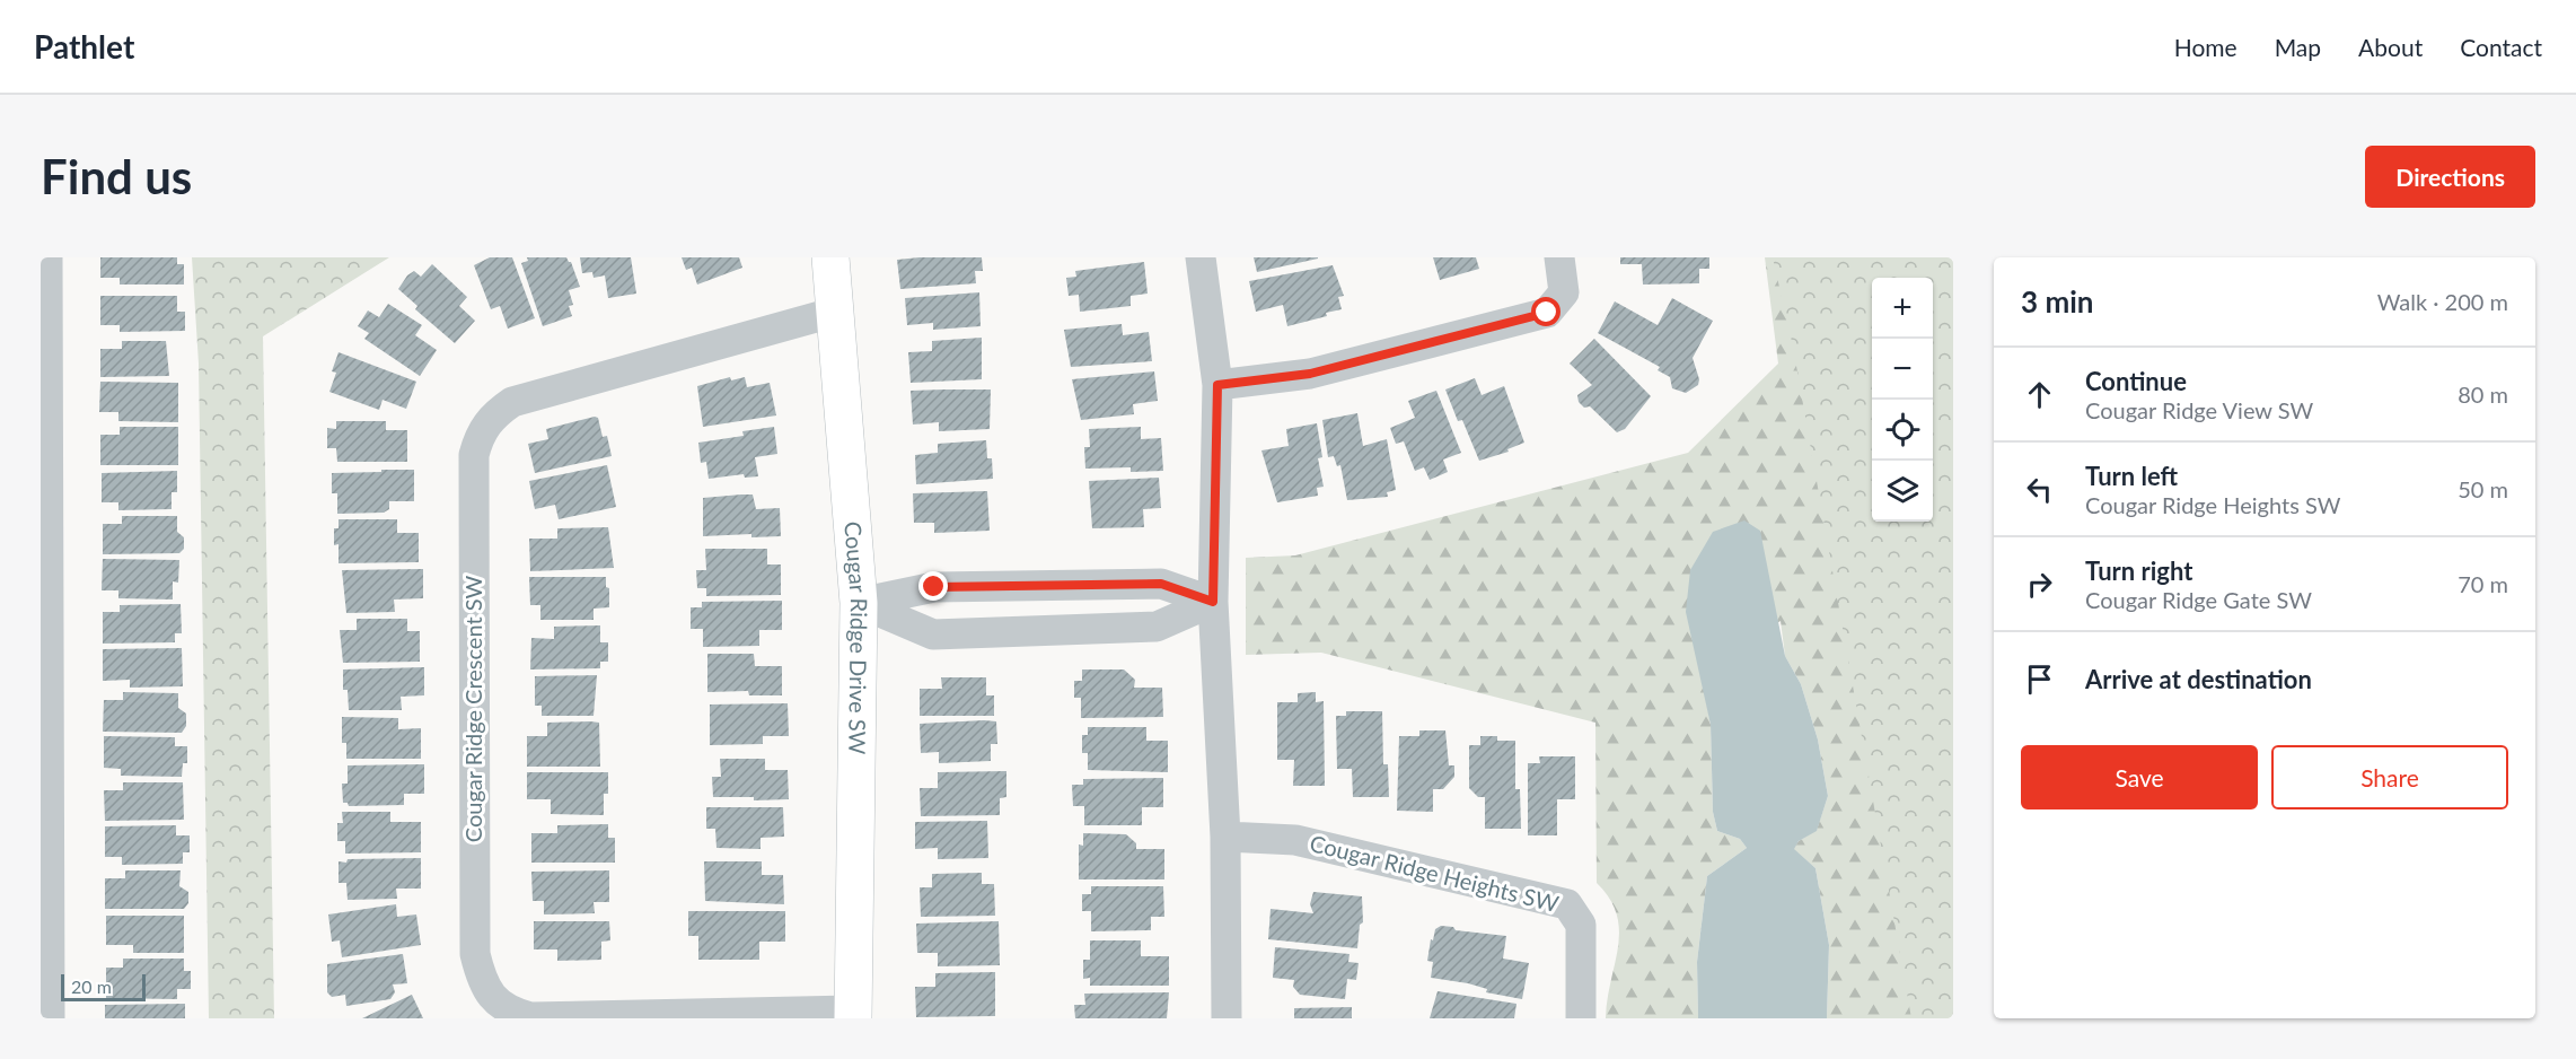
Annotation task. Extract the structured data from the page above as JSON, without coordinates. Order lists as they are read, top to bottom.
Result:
{
  "streets": {
    "street": ["Cougar Ridge Drive SW", "Cougar Ridge Crescent SW", "Cougar Ridge Heights SW"]
  },
  "crossings": [
    ["Cougar Ridge Drive SW", "Cougar Ridge Crescent SW"]
  ],
  "scale_bar": "20 m",
  "page": {
    "header": "Pathlet",
    "nav": [
      "Home",
      "Map",
      "About",
      "Contact"
    ],
    "buttons": [
      "Directions",
      ["Save", "Share"]
    ],
    "title": "Find us",
    "heading": ["3 min", "Walk · 200 m"],
    "map_buttons": ["+", "−"],
    "list": [
      ["Continue", "Cougar Ridge View SW", "80 m"],
      ["Turn left", "Cougar Ridge Heights SW", "50 m"],
      ["Turn right", "Cougar Ridge Gate SW", "70 m"],
      "Arrive at destination"
    ],
    "scale": "20 m"
  }
}
